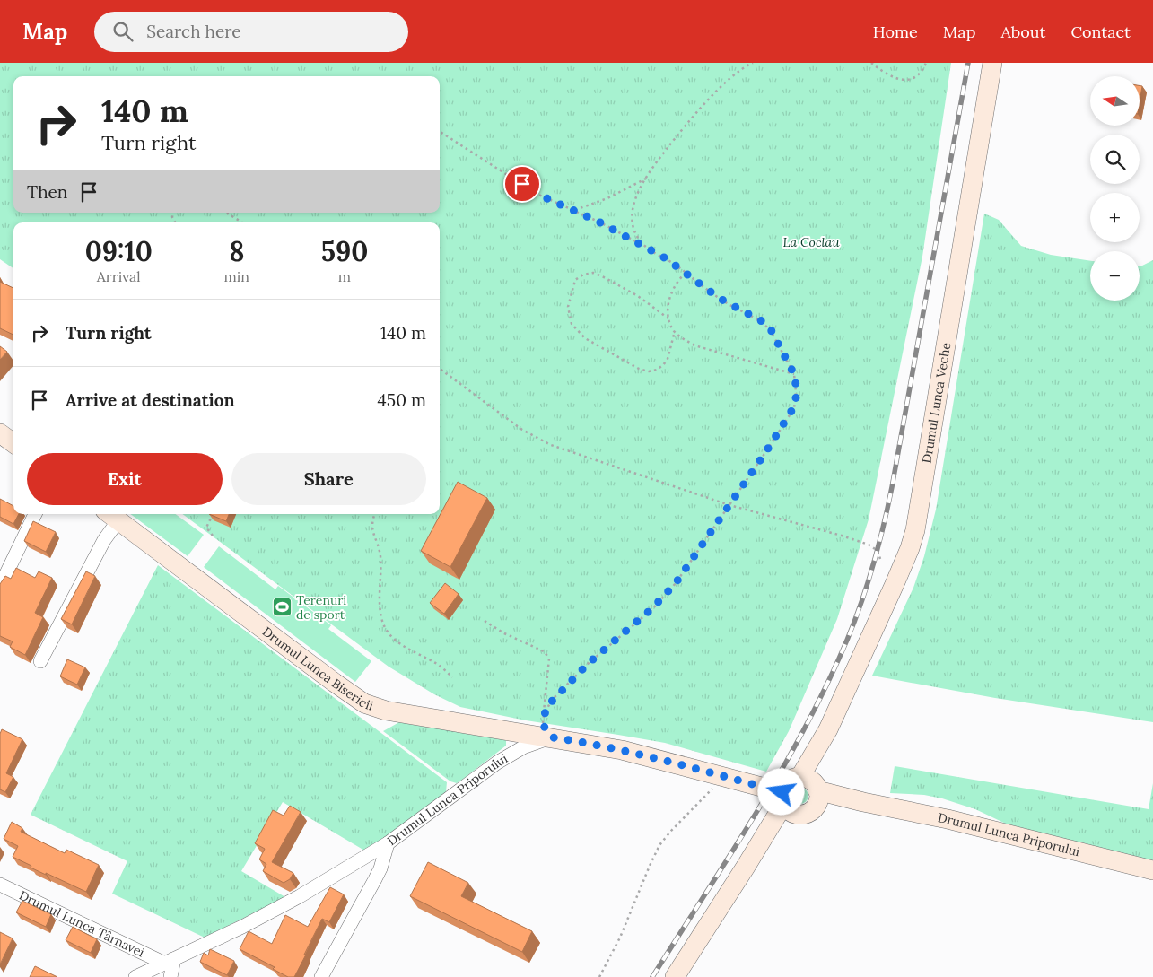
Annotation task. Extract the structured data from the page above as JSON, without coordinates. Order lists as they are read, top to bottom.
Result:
{
  "streets": {
    "street": [
      "Drumul Lunca Veche",
      "Drumul Lunca Bisericii",
      "Drumul Lunca Priporului",
      "Drumul Lunca Târnavei"
    ]
  },
  "crossings": [
    ["Drumul Lunca Veche", "Drumul Lunca Priporului"],
    ["Drumul Lunca Bisericii", "Drumul Lunca Priporului"],
    ["Drumul Lunca Priporului", "Drumul Lunca Târnavei"]
  ],
  "parks": ["La Coclau"],
  "places": {
    "sports": ["Terenuri de sport"]
  },
  "north": "left",
  "page": {
    "header": "Map",
    "search": "Search here",
    "nav": [
      "Home",
      "Map",
      "About",
      "Contact"
    ],
    "map_buttons": ["+", "−"],
    "turn": ["140 m", "Turn right"],
    "then": "Then",
    "eta": [
      "09:10",
      "Arrival",
      "8",
      "min",
      "590",
      "m"
    ],
    "list": [
      {
        "name": "Turn right",
        "value": "140 m"
      },
      {
        "name": "Arrive at destination",
        "value": "450 m"
      }
    ],
    "buttons": ["Exit", "Share"]
  }
}
